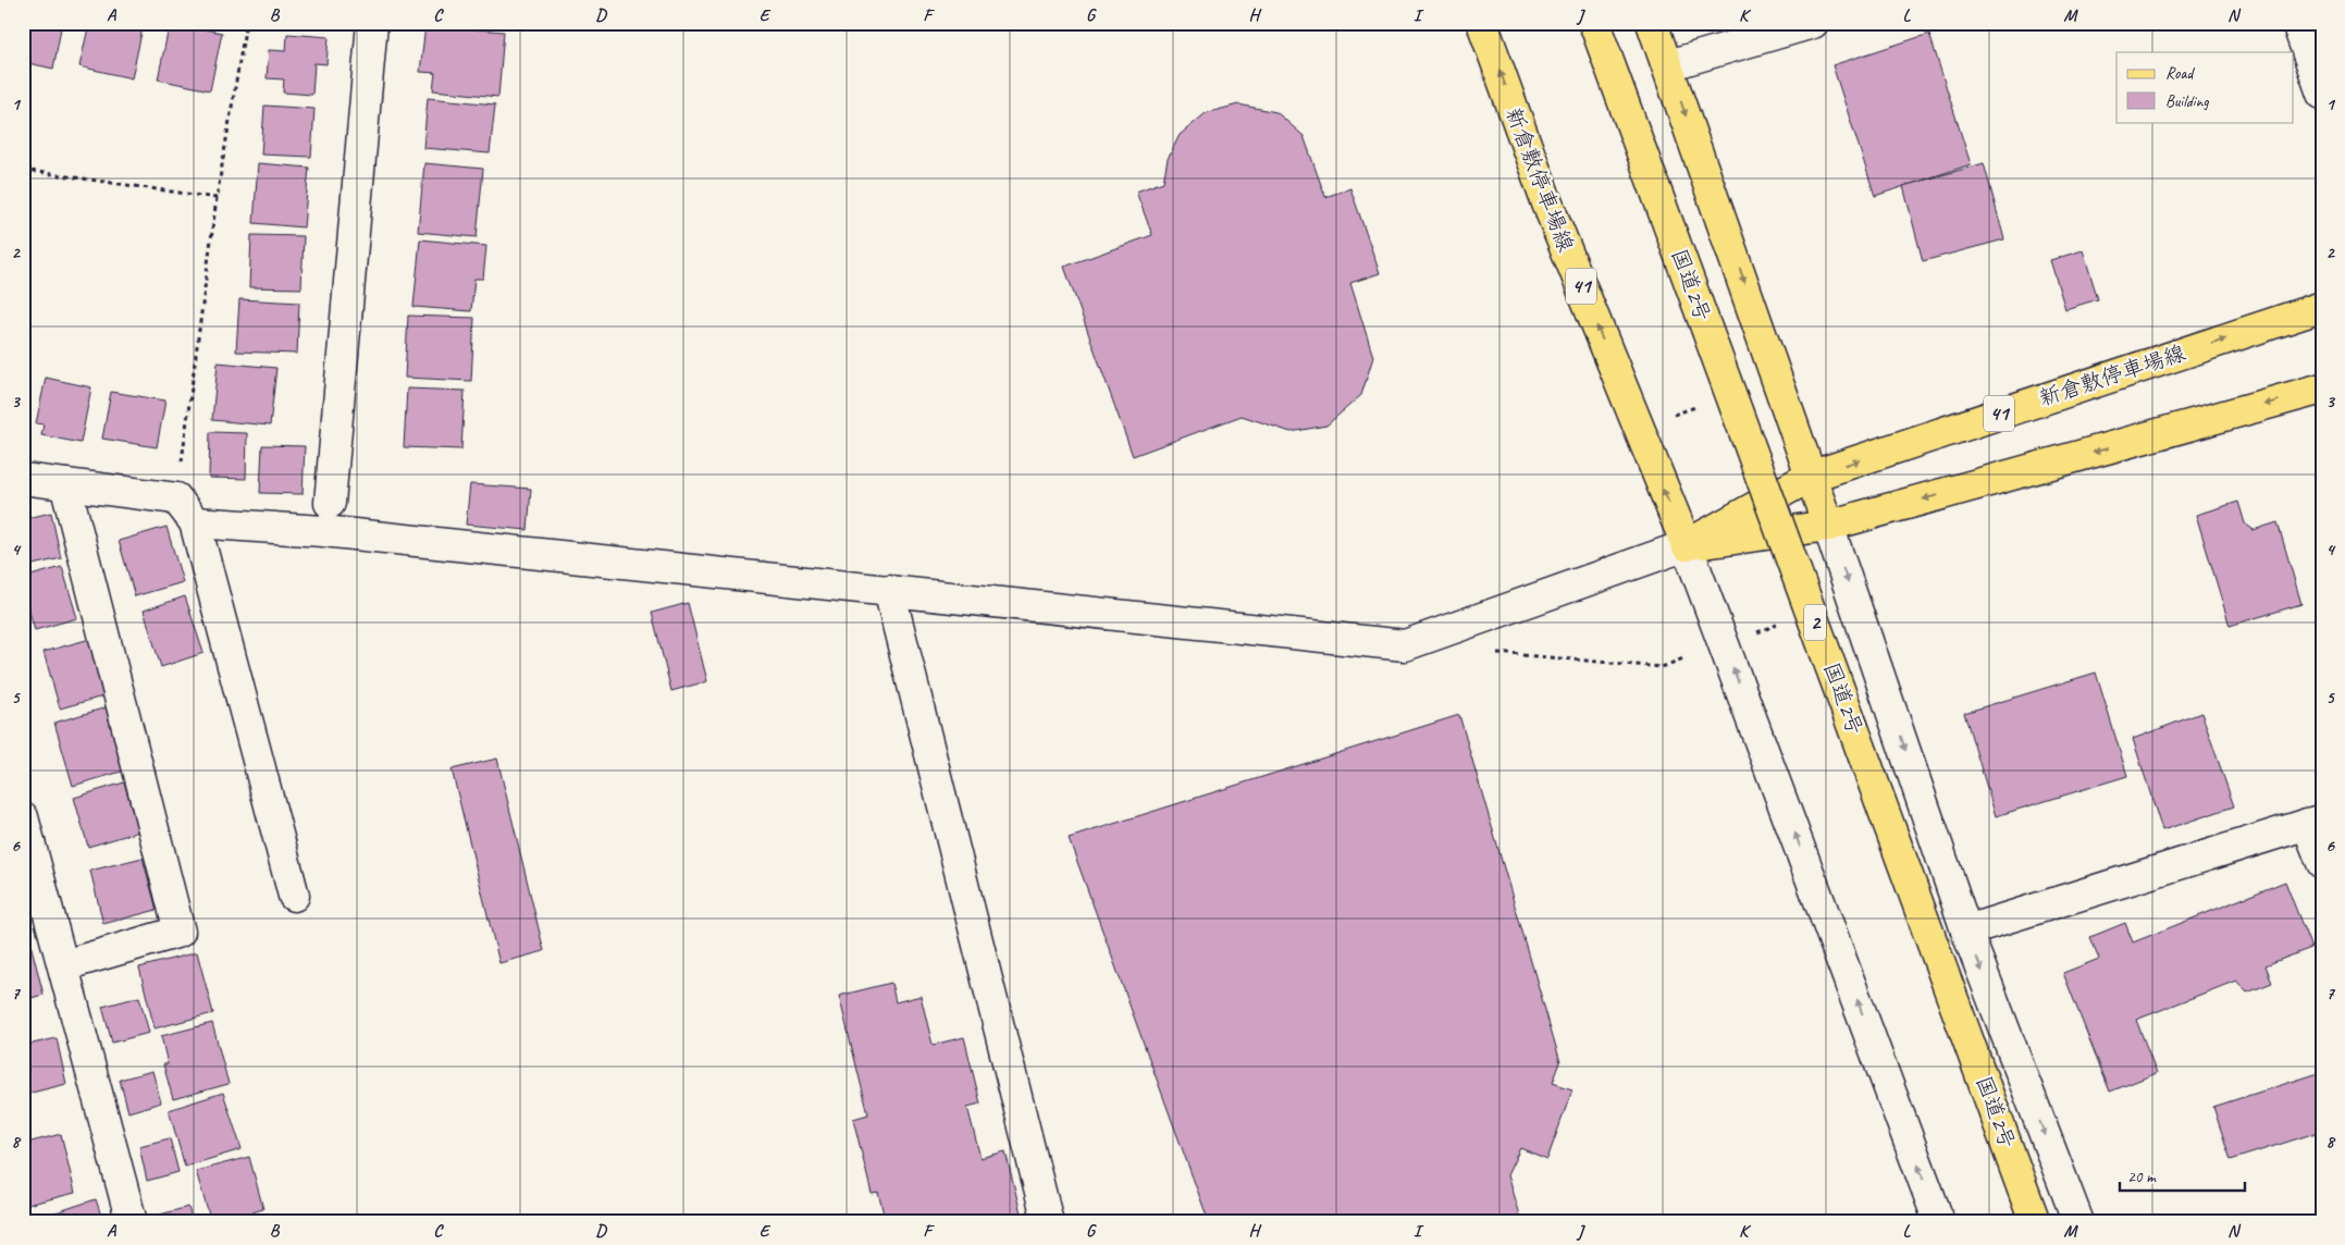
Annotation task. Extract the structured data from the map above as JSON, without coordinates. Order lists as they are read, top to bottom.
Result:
{
  "streets": {
    "main road": [
      "新倉敷停車場線",
      "国道2号",
      "41",
      "2"
    ]
  },
  "legend": ["Road", "Building"],
  "scale_bar": "20 m",
  "grid": {
    "columns": [
      "A",
      "B",
      "C",
      "D",
      "E",
      "F",
      "G",
      "H",
      "I",
      "J",
      "K",
      "L",
      "M",
      "N"
    ],
    "rows": [
      "1",
      "2",
      "3",
      "4",
      "5",
      "6",
      "7",
      "8"
    ]
  }
}
